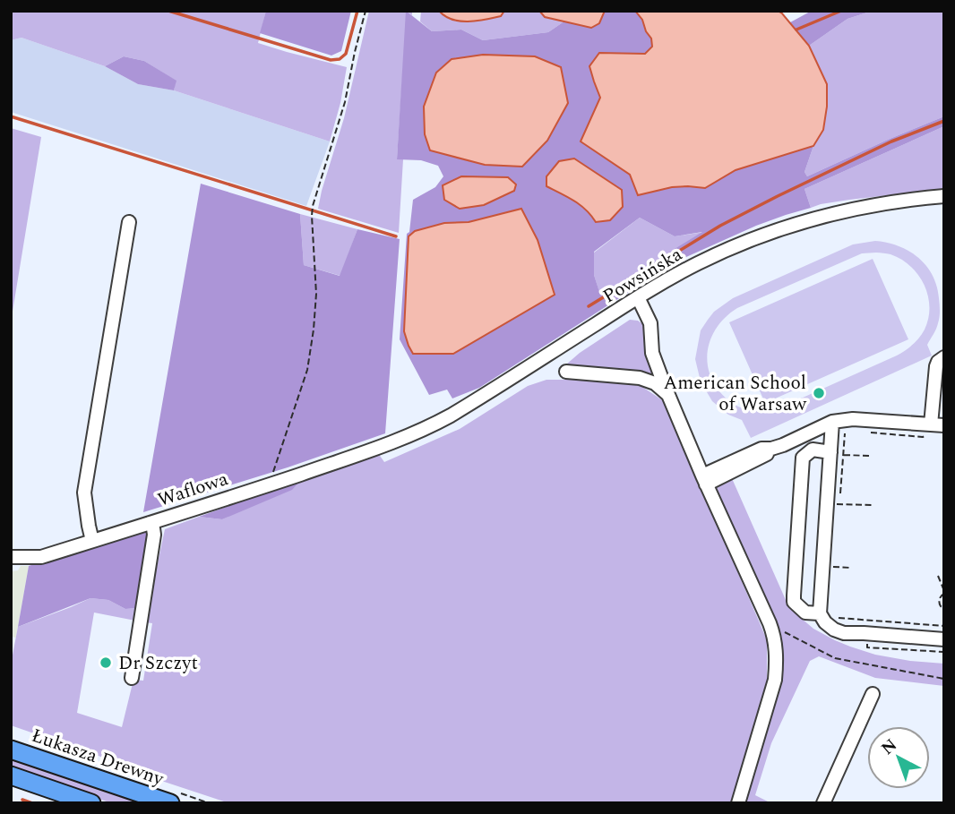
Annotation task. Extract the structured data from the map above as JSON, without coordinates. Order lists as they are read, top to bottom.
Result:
{
  "streets": {
    "main road": ["Łukasza Drewny"],
    "street": ["Powsińska", "Waflowa"]
  },
  "crossings": [
    ["Powsińska", "Waflowa"]
  ],
  "places": ["American School of Warsaw", "Dr Szczyt"],
  "north": "top left"
}
